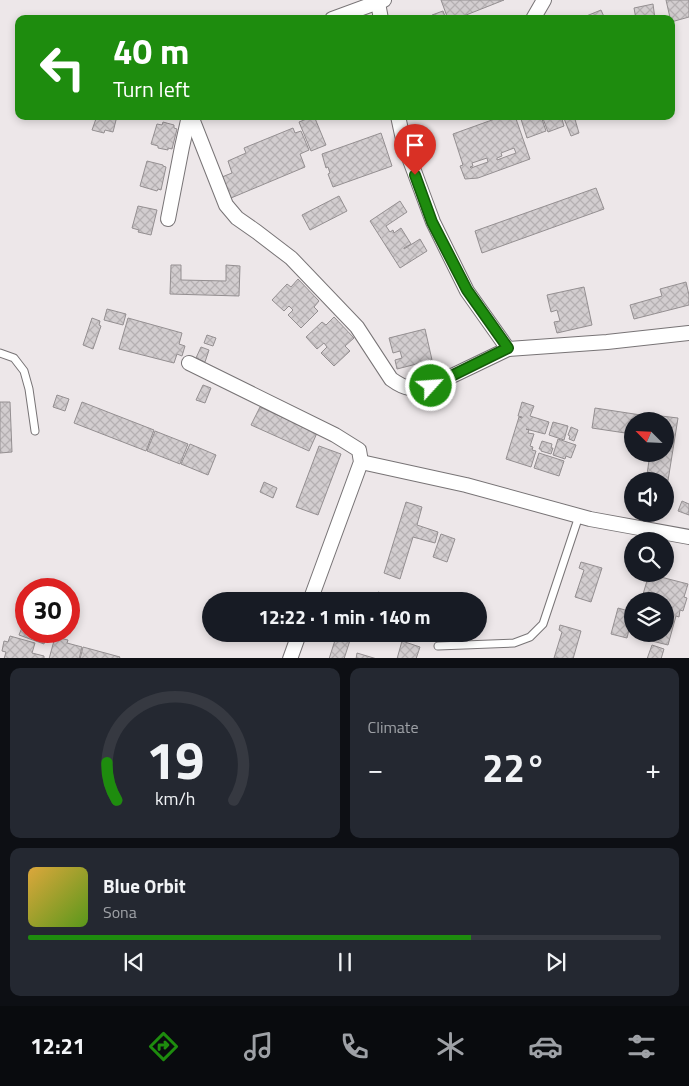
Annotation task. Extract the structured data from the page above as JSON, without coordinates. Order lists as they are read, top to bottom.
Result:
{
  "north": "top left",
  "page": {
    "turn": ["40 m", "Turn left"],
    "limit": "30",
    "trip": "12:22 · 1 min · 140 m",
    "tile": "Climate",
    "heat": ["−", "22°", "+"],
    "song": ["Blue Orbit", "Sona"],
    "tabs": "12:21",
    "gauge": ["19", "km/h"]
  }
}
